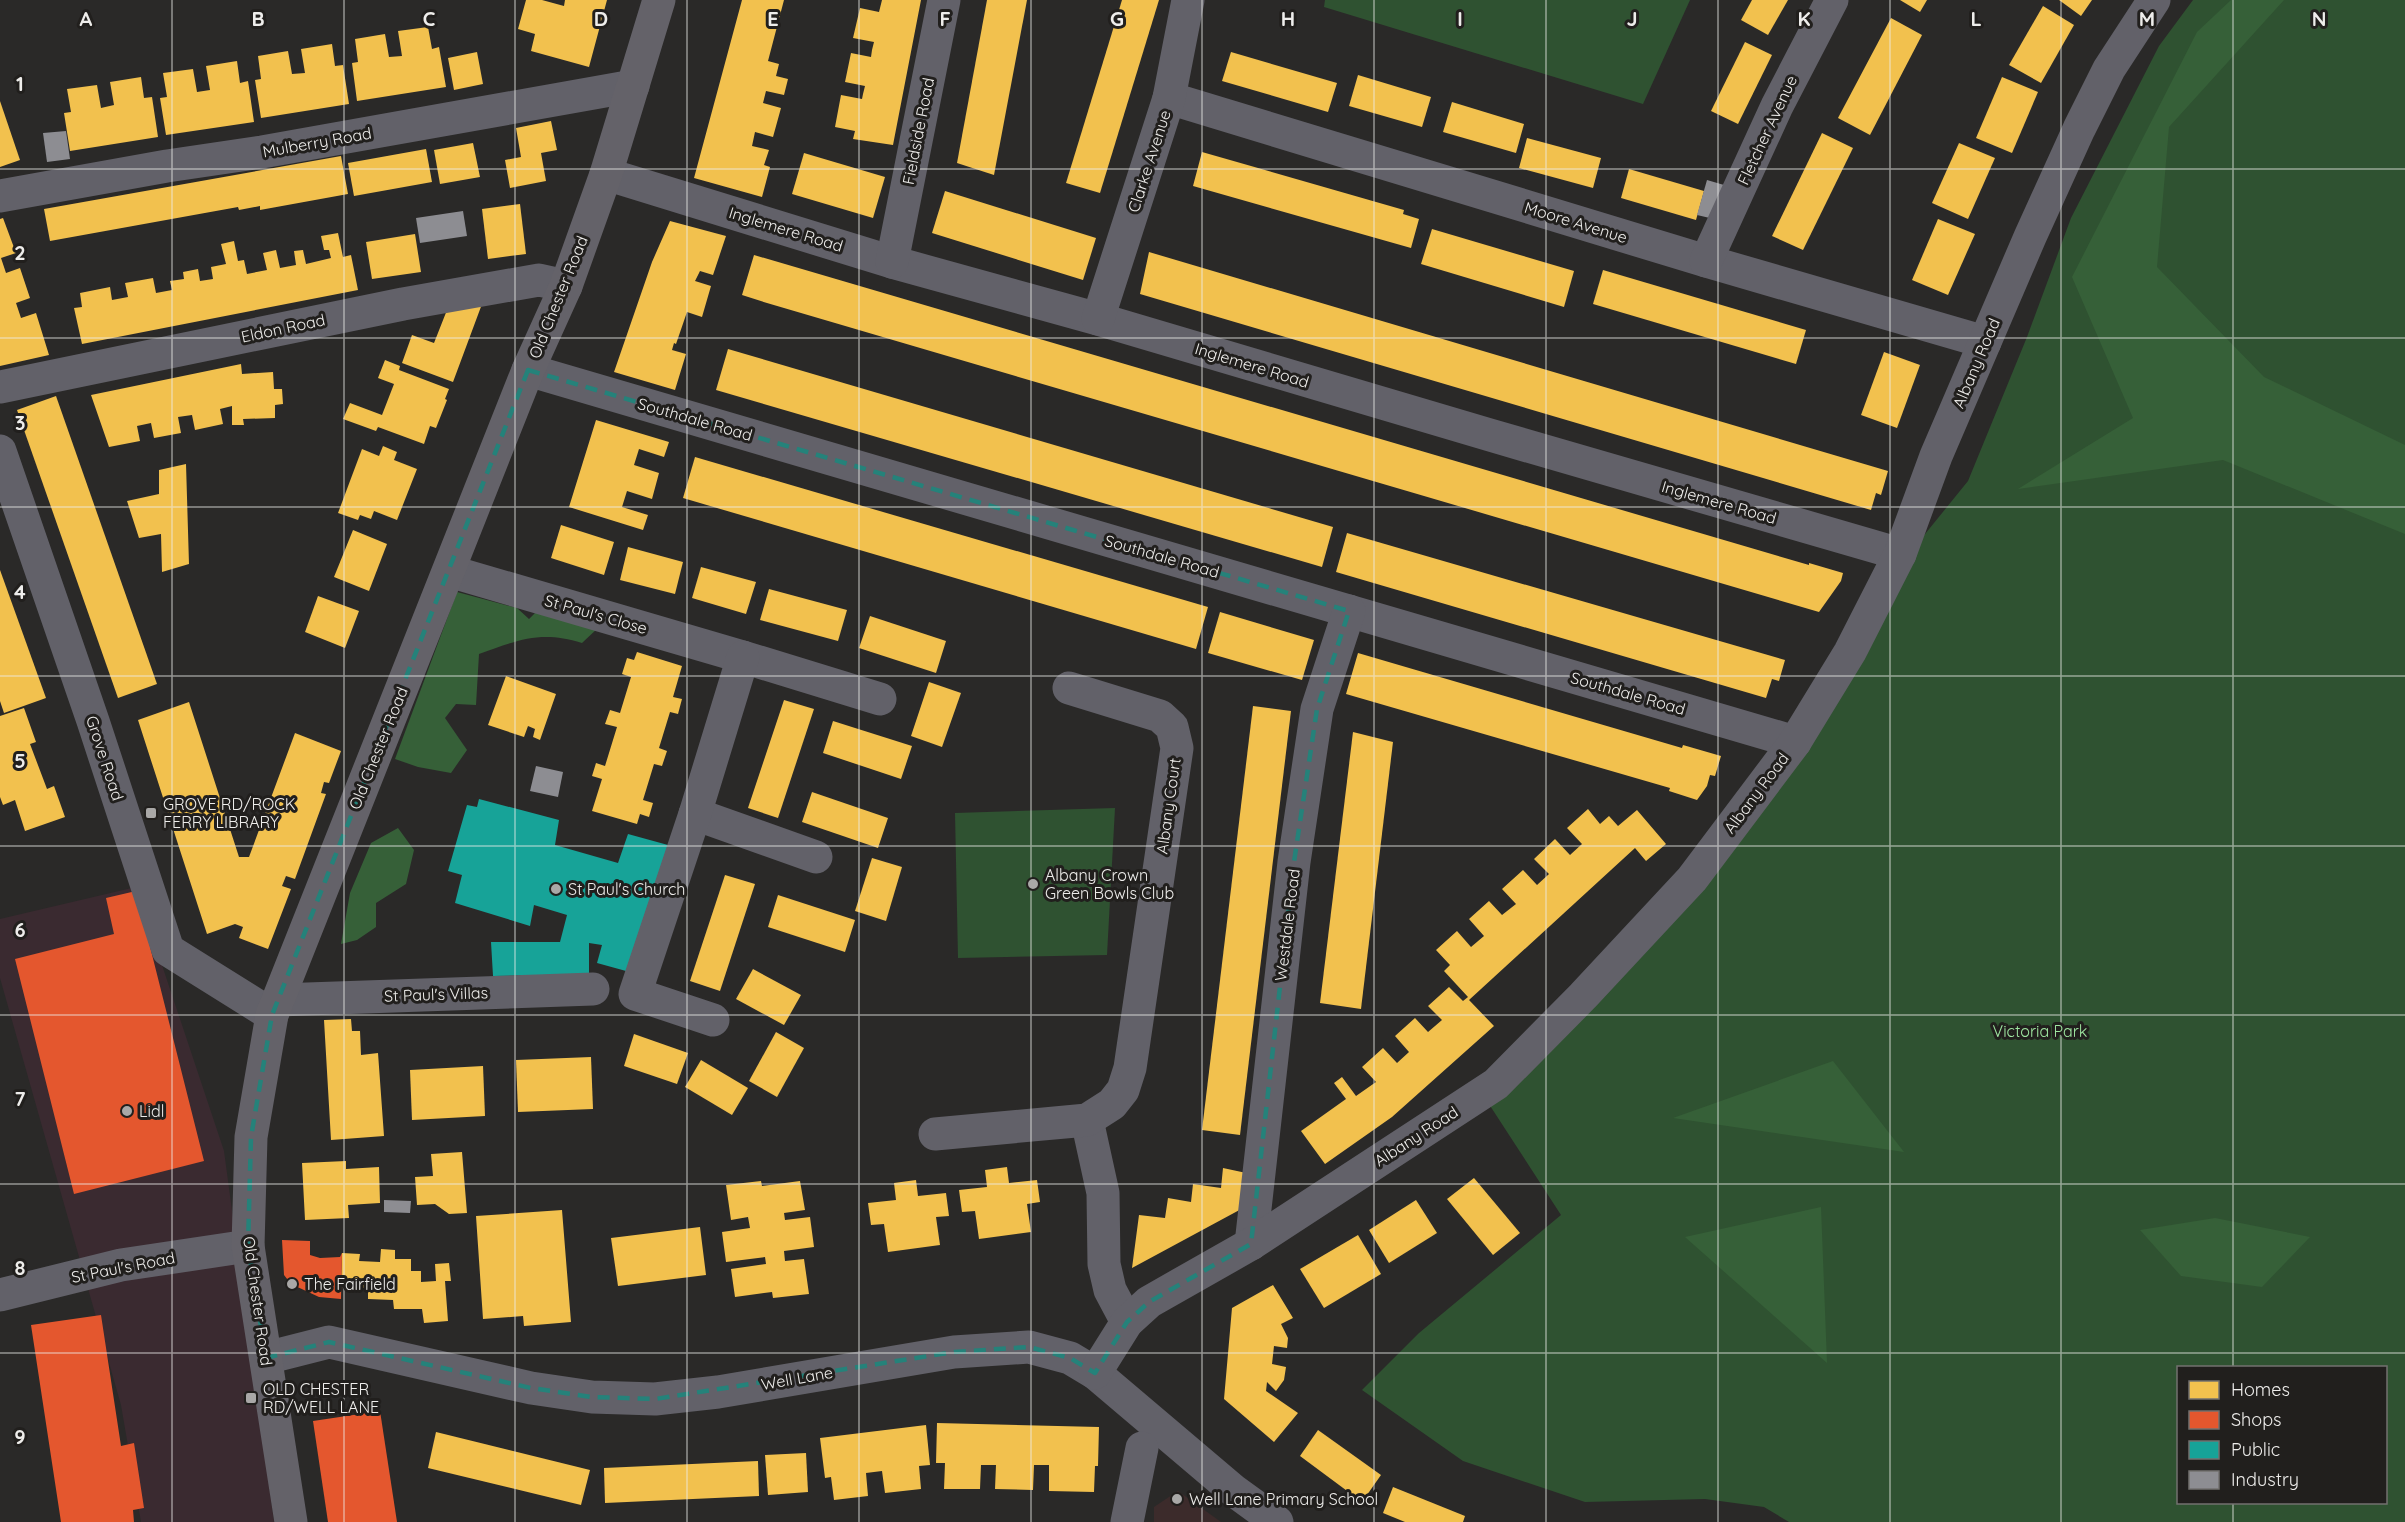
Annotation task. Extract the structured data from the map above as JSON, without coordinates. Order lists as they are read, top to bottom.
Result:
{
  "streets": {
    "main road": ["Old Chester Road"],
    "street": [
      "Fletcher Avenue",
      "Fieldside Road",
      "Mulberry Road",
      "Clarke Avenue",
      "Moore Avenue",
      "Inglemere Road",
      "Eldon Road",
      "Albany Road",
      "Southdale Road",
      "St Paul's Close",
      "Grove Road",
      "Albany Court",
      "Westdale Road",
      "St Paul's Villas",
      "St Paul's Road",
      "Well Lane"
    ]
  },
  "crossings": [
    ["Fletcher Avenue", "Moore Avenue"],
    ["Fieldside Road", "Inglemere Road"],
    ["Mulberry Road", "Old Chester Road"],
    ["Clarke Avenue", "Moore Avenue"],
    ["Clarke Avenue", "Inglemere Road"],
    ["Moore Avenue", "Albany Road"],
    ["Inglemere Road", "Old Chester Road"],
    ["Inglemere Road", "Albany Road"],
    ["Old Chester Road", "Eldon Road"],
    ["Old Chester Road", "Southdale Road"],
    ["Old Chester Road", "St Paul's Close"],
    ["Old Chester Road", "Grove Road"],
    ["Old Chester Road", "St Paul's Villas"],
    ["Old Chester Road", "St Paul's Road"],
    ["Old Chester Road", "Well Lane"],
    ["Albany Road", "Southdale Road"],
    ["Albany Road", "Westdale Road"],
    ["Albany Road", "Well Lane"],
    ["Southdale Road", "Westdale Road"],
    ["Grove Road", "St Paul's Villas"]
  ],
  "parks": ["Victoria Park"],
  "places": {
    "transit": ["GROVE RD/ROCK FERRY LIBRARY", "OLD CHESTER RD/WELL LANE"],
    "other": [
      "Albany Crown Green Bowls Club",
      "St Paul's Church",
      "Lidl",
      "The Fairfield",
      "Well Lane Primary School"
    ]
  },
  "legend": [
    "Homes",
    "Shops",
    "Public",
    "Industry"
  ],
  "grid": {
    "columns": [
      "A",
      "B",
      "C",
      "D",
      "E",
      "F",
      "G",
      "H",
      "I",
      "J",
      "K",
      "L",
      "M",
      "N"
    ],
    "rows": [
      "1",
      "2",
      "3",
      "4",
      "5",
      "6",
      "7",
      "8",
      "9"
    ]
  }
}
